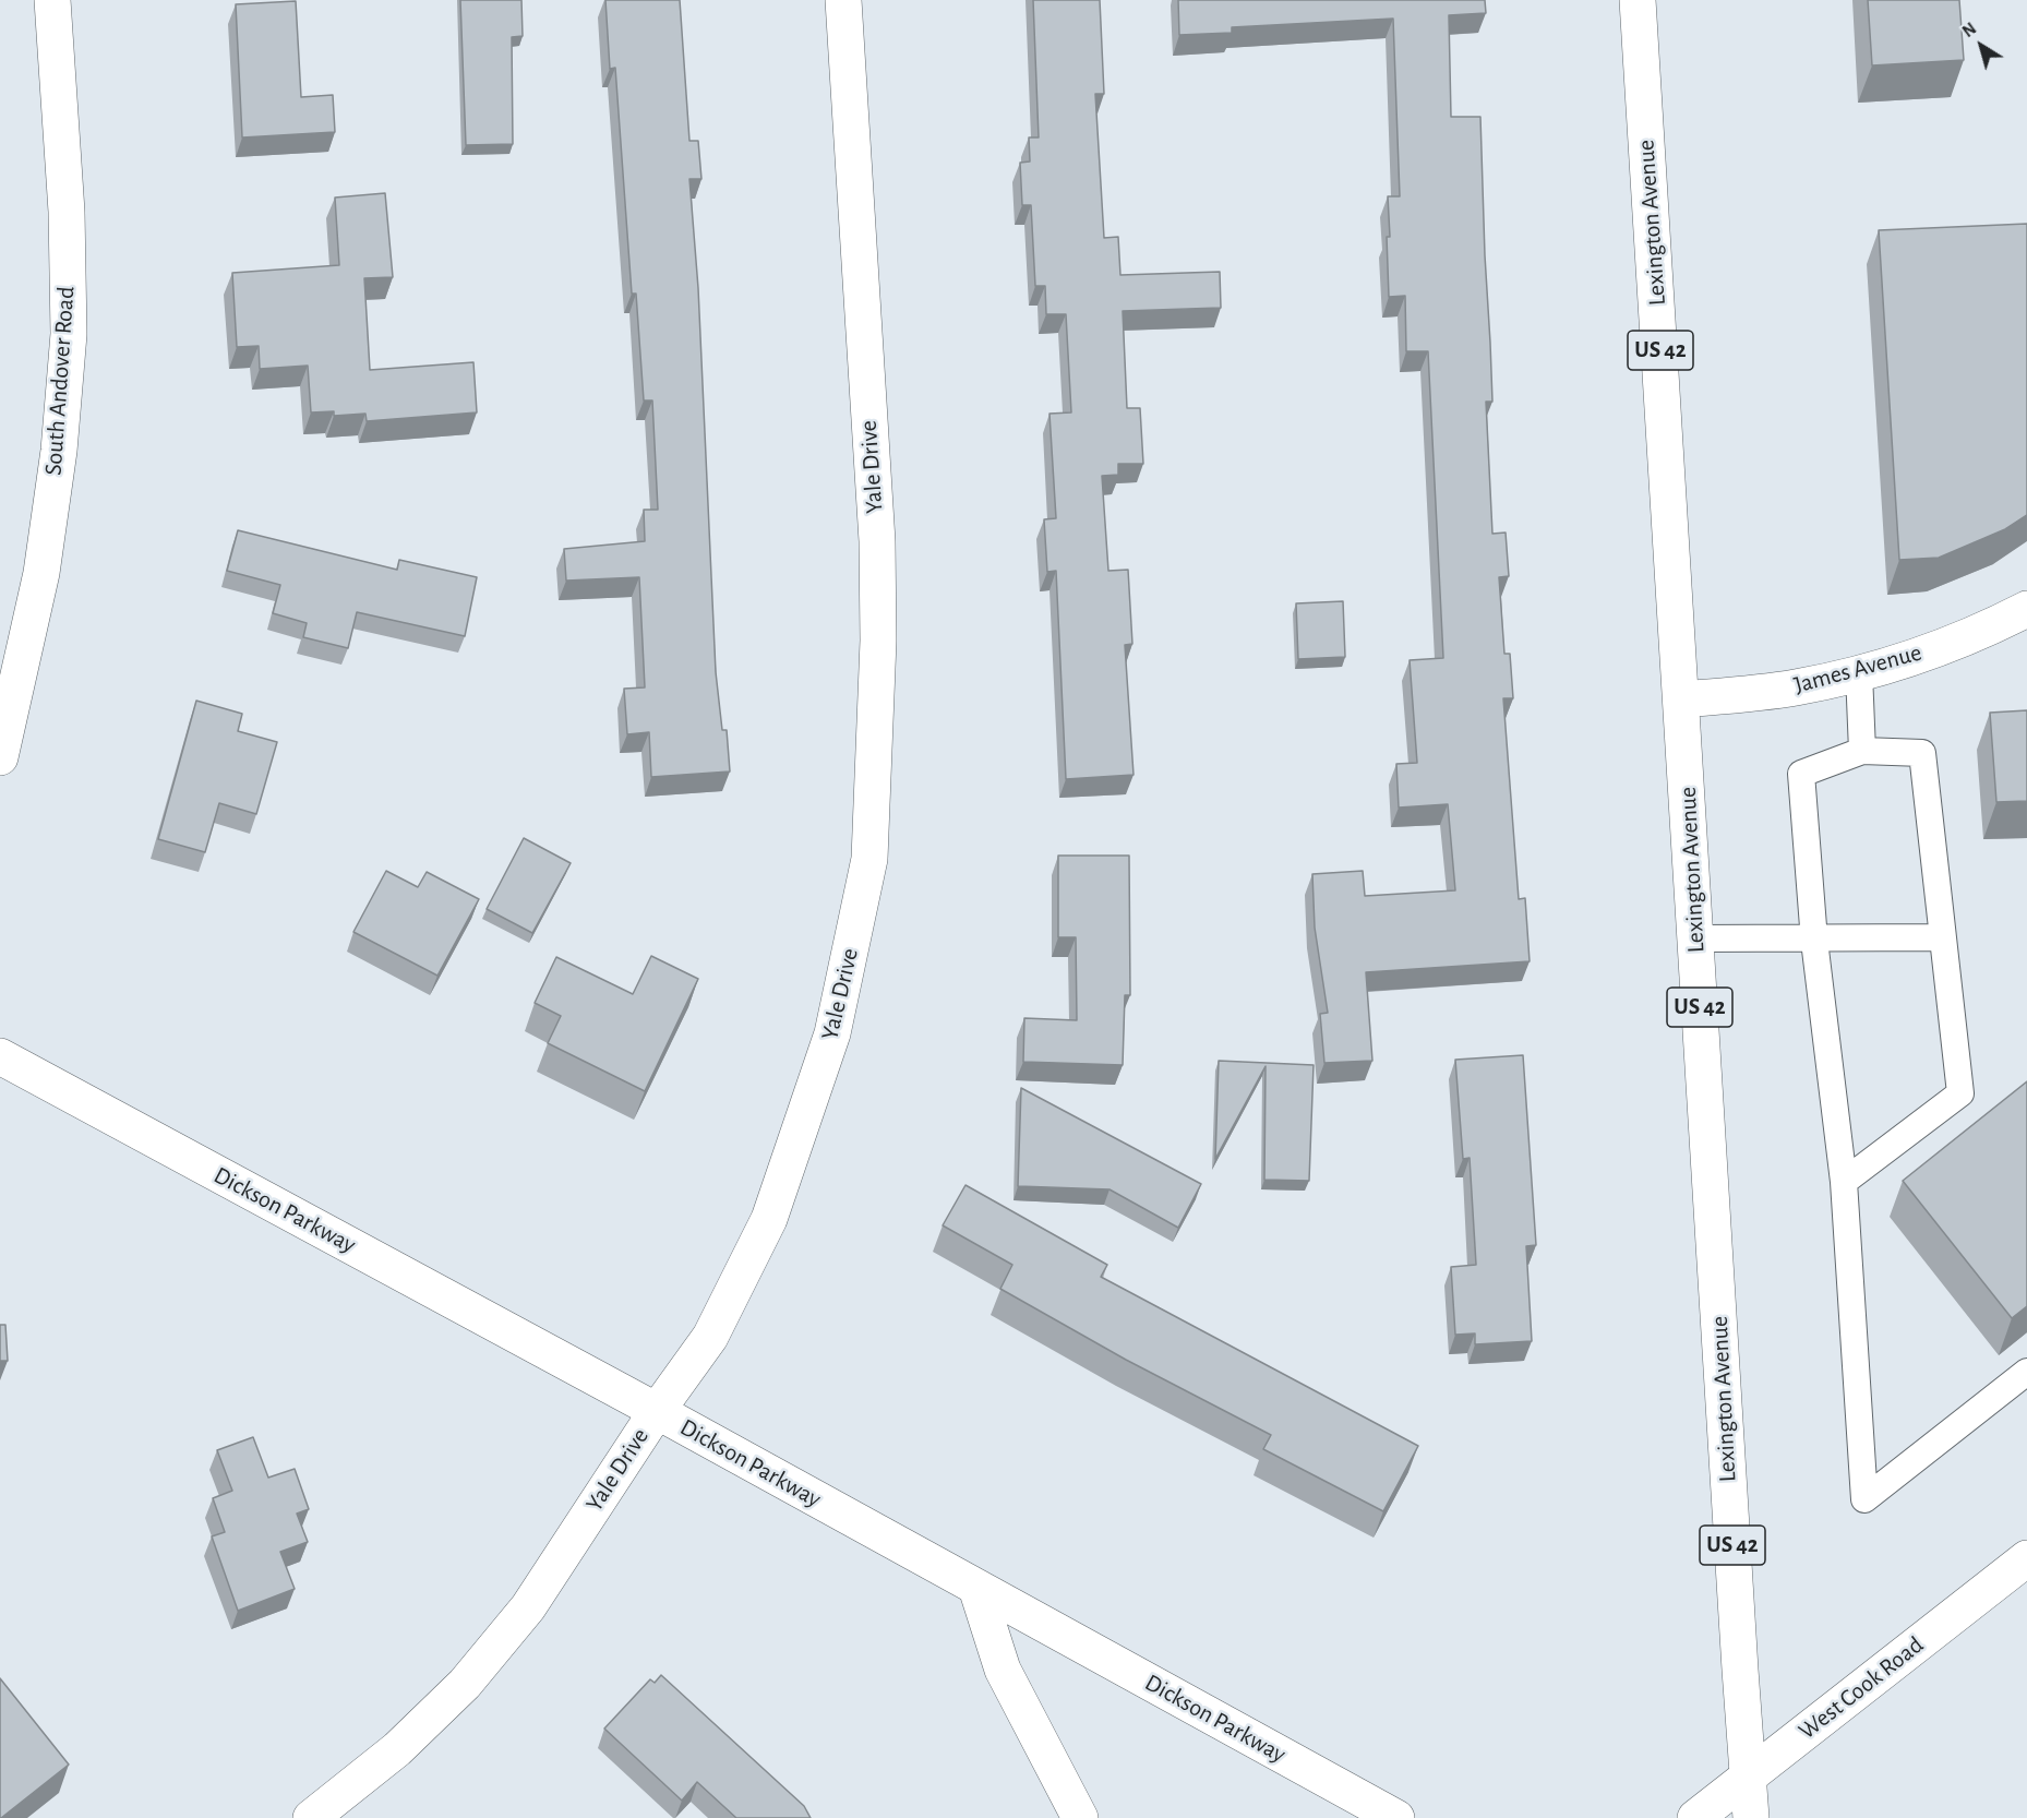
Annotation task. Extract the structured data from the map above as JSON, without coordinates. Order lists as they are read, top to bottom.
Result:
{
  "streets": {
    "street": [
      "Lexington Avenue",
      "US 42",
      "South Andover Road",
      "Yale Drive",
      "James Avenue",
      "Dickson Parkway",
      "West Cook Road"
    ]
  },
  "crossings": [
    ["Lexington Avenue", "James Avenue"],
    ["Lexington Avenue", "West Cook Road"],
    ["Yale Drive", "Dickson Parkway"]
  ],
  "north": "top left"
}
